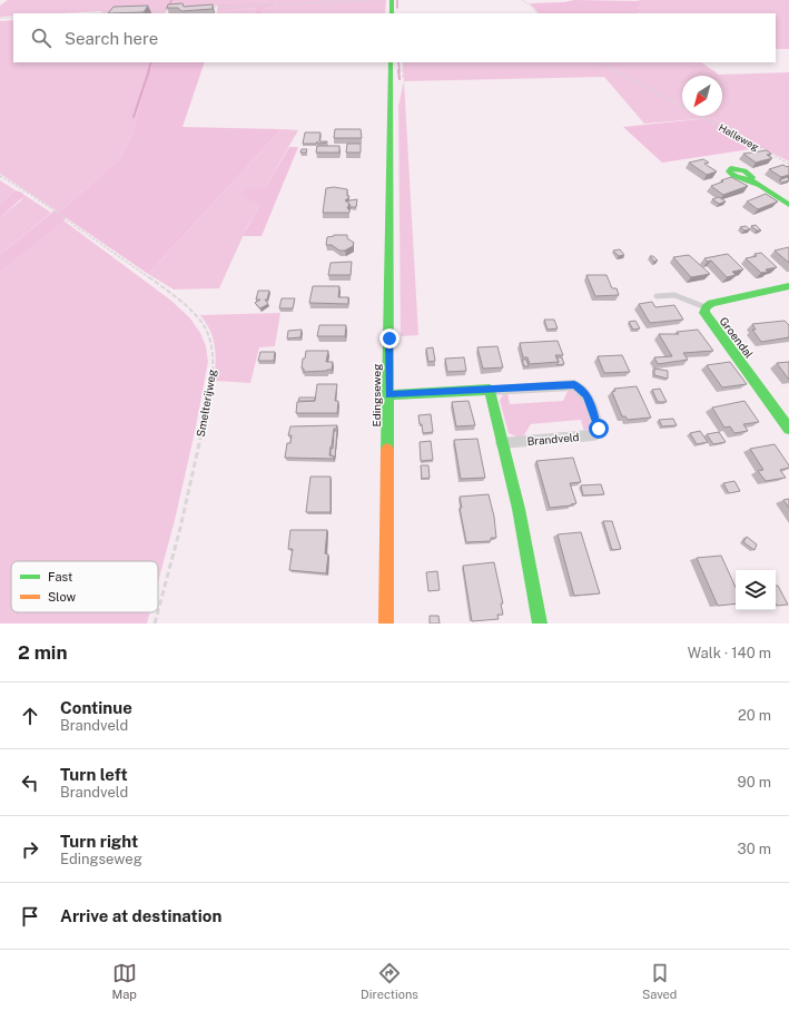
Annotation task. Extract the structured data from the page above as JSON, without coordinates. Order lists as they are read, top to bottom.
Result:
{
  "streets": {
    "main road": ["Groendal", "Edingseweg", "Brandveld"],
    "path": ["Halleweg", "Smelterijweg"]
  },
  "crossings": [
    ["Edingseweg", "Brandveld"]
  ],
  "legend": ["Fast", "Slow"],
  "north": "bottom left",
  "page": {
    "search": "Search here",
    "heading": ["2 min", "Walk · 140 m"],
    "list": [
      ["Continue", "Brandveld", "20 m"],
      ["Turn left", "Brandveld", "90 m"],
      ["Turn right", "Edingseweg", "30 m"],
      "Arrive at destination"
    ],
    "nav": ["Map", "Directions", "Saved"]
  }
}
